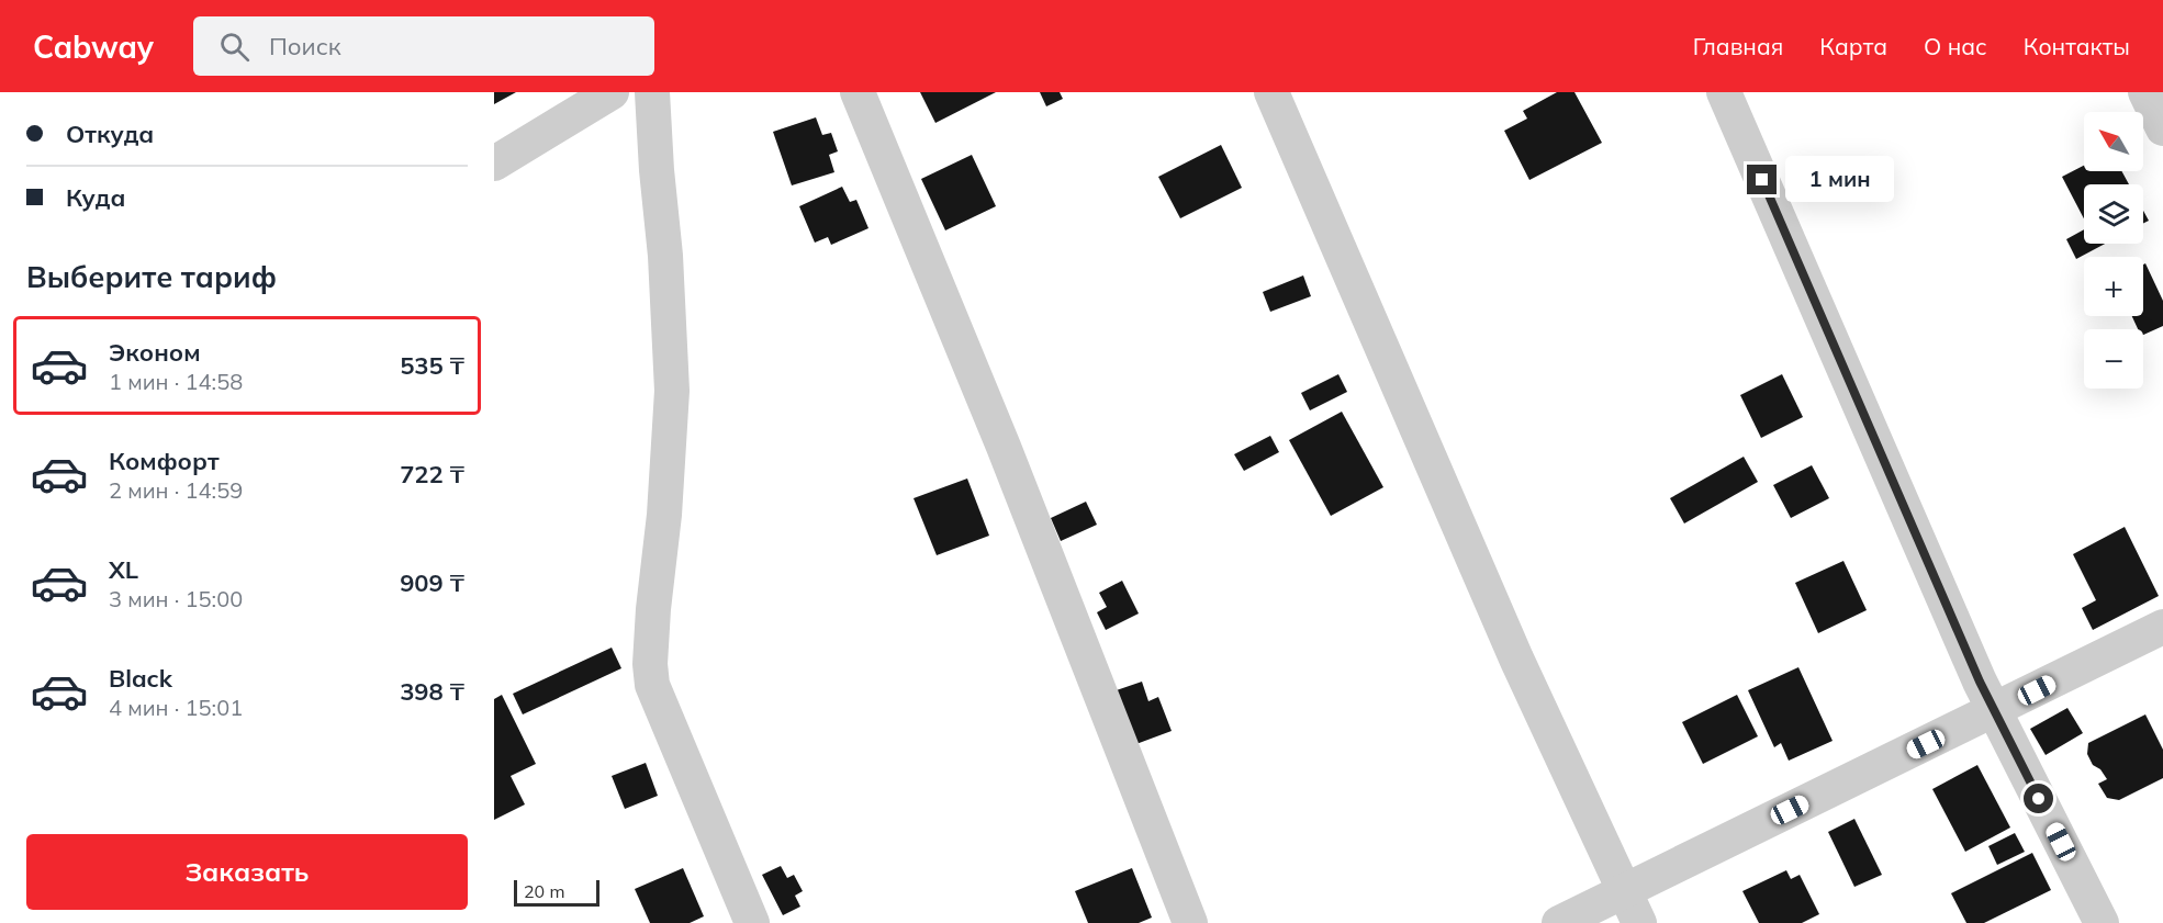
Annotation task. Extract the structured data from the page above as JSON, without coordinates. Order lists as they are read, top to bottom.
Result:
{
  "scale_bar": "20 m",
  "north": "top left",
  "page": {
    "header": "Cabway",
    "search": "Поиск",
    "nav": [
      "Главная",
      "Карта",
      "О нас",
      "Контакты"
    ],
    "banner": ["Откуда", "Куда"],
    "map_buttons": ["+", "−"],
    "bubble": "1 мин",
    "heading": "Выберите тариф",
    "list": [
      {
        "name": "Эконом",
        "note": "1 мин · 14:58",
        "value": "535 ₸"
      },
      {
        "name": "Комфорт",
        "note": "2 мин · 14:59",
        "value": "722 ₸"
      },
      {
        "name": "XL",
        "note": "3 мин · 15:00",
        "value": "909 ₸"
      },
      {
        "name": "Black",
        "note": "4 мин · 15:01",
        "value": "398 ₸"
      }
    ],
    "buttons": "Заказать",
    "scale": "20 m"
  }
}
